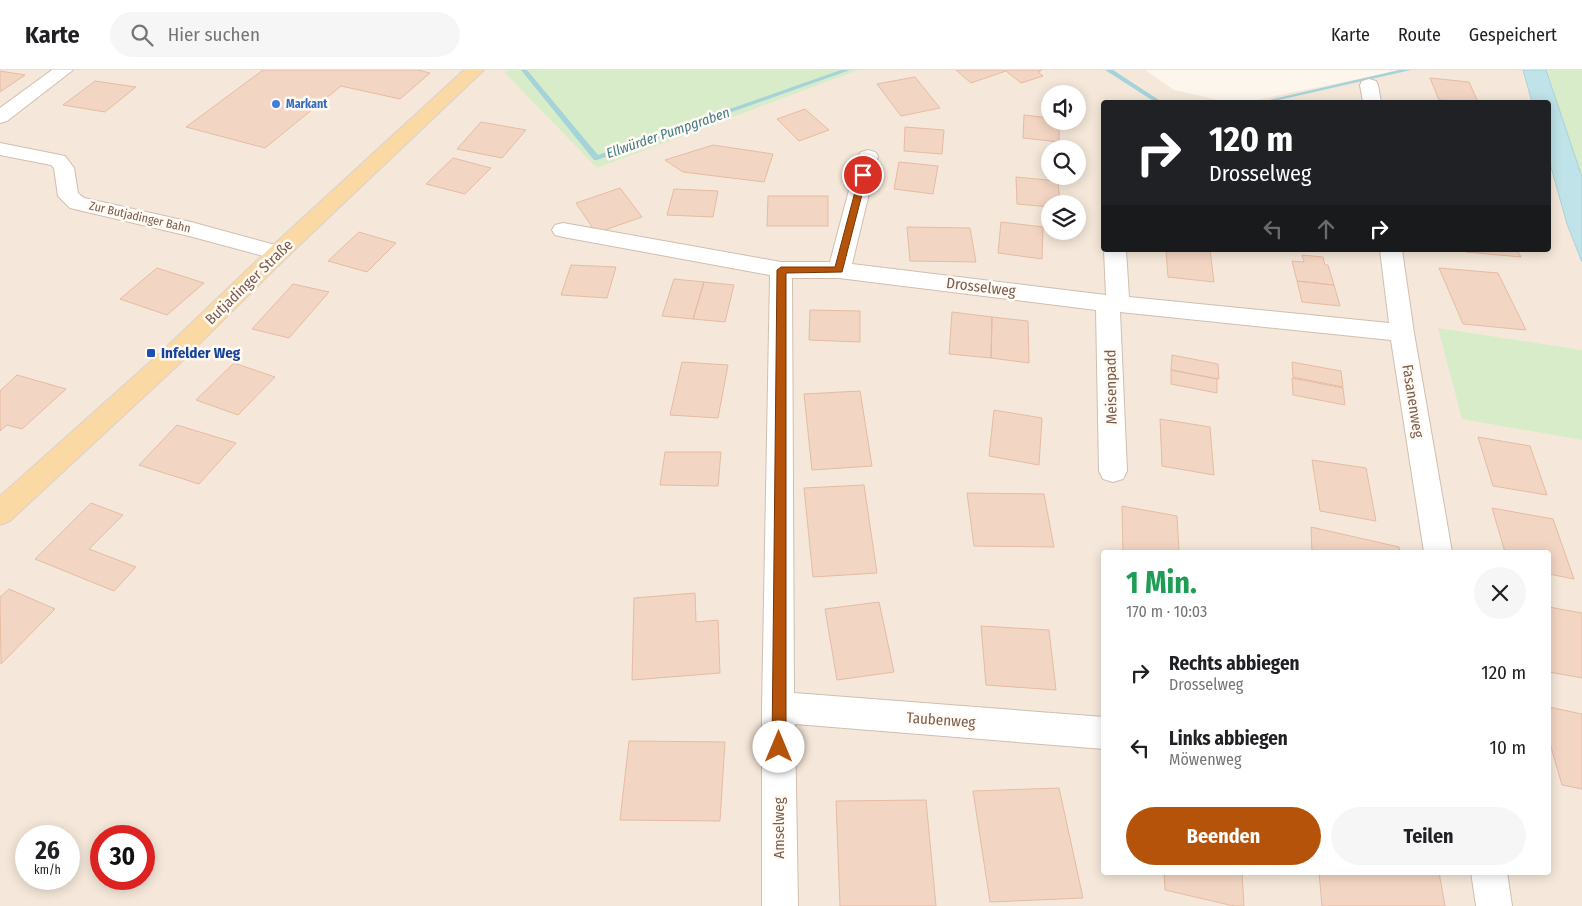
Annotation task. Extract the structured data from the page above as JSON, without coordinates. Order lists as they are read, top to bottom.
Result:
{
  "streets": {
    "main road": ["Butjadinger Straße"],
    "street": [
      "Zur Butjadinger Bahn",
      "Drosselweg",
      "Meisenpadd",
      "Fasanenweg",
      "Taubenweg",
      "Amselweg"
    ]
  },
  "crossings": [
    ["Zur Butjadinger Bahn", "Butjadinger Straße"],
    ["Drosselweg", "Meisenpadd"],
    ["Drosselweg", "Fasanenweg"],
    ["Drosselweg", "Amselweg"],
    ["Taubenweg", "Amselweg"]
  ],
  "water": ["Ellwürder Pumpgraben"],
  "places": {
    "other": ["Markant"],
    "transit": ["Infelder Weg"]
  },
  "page": {
    "header": "Karte",
    "search": "Hier suchen",
    "nav": ["Karte", "Route", "Gespeichert"],
    "turn": ["120 m", "Drosselweg"],
    "heading": ["1 Min.", "170 m · 10:03"],
    "list": [
      {
        "name": "Rechts abbiegen",
        "note": "Drosselweg",
        "value": "120 m"
      },
      {
        "name": "Links abbiegen",
        "note": "Möwenweg",
        "value": "10 m"
      }
    ],
    "buttons": ["Beenden", "Teilen"],
    "speed": "26 km/h",
    "limit": "30"
  }
}
